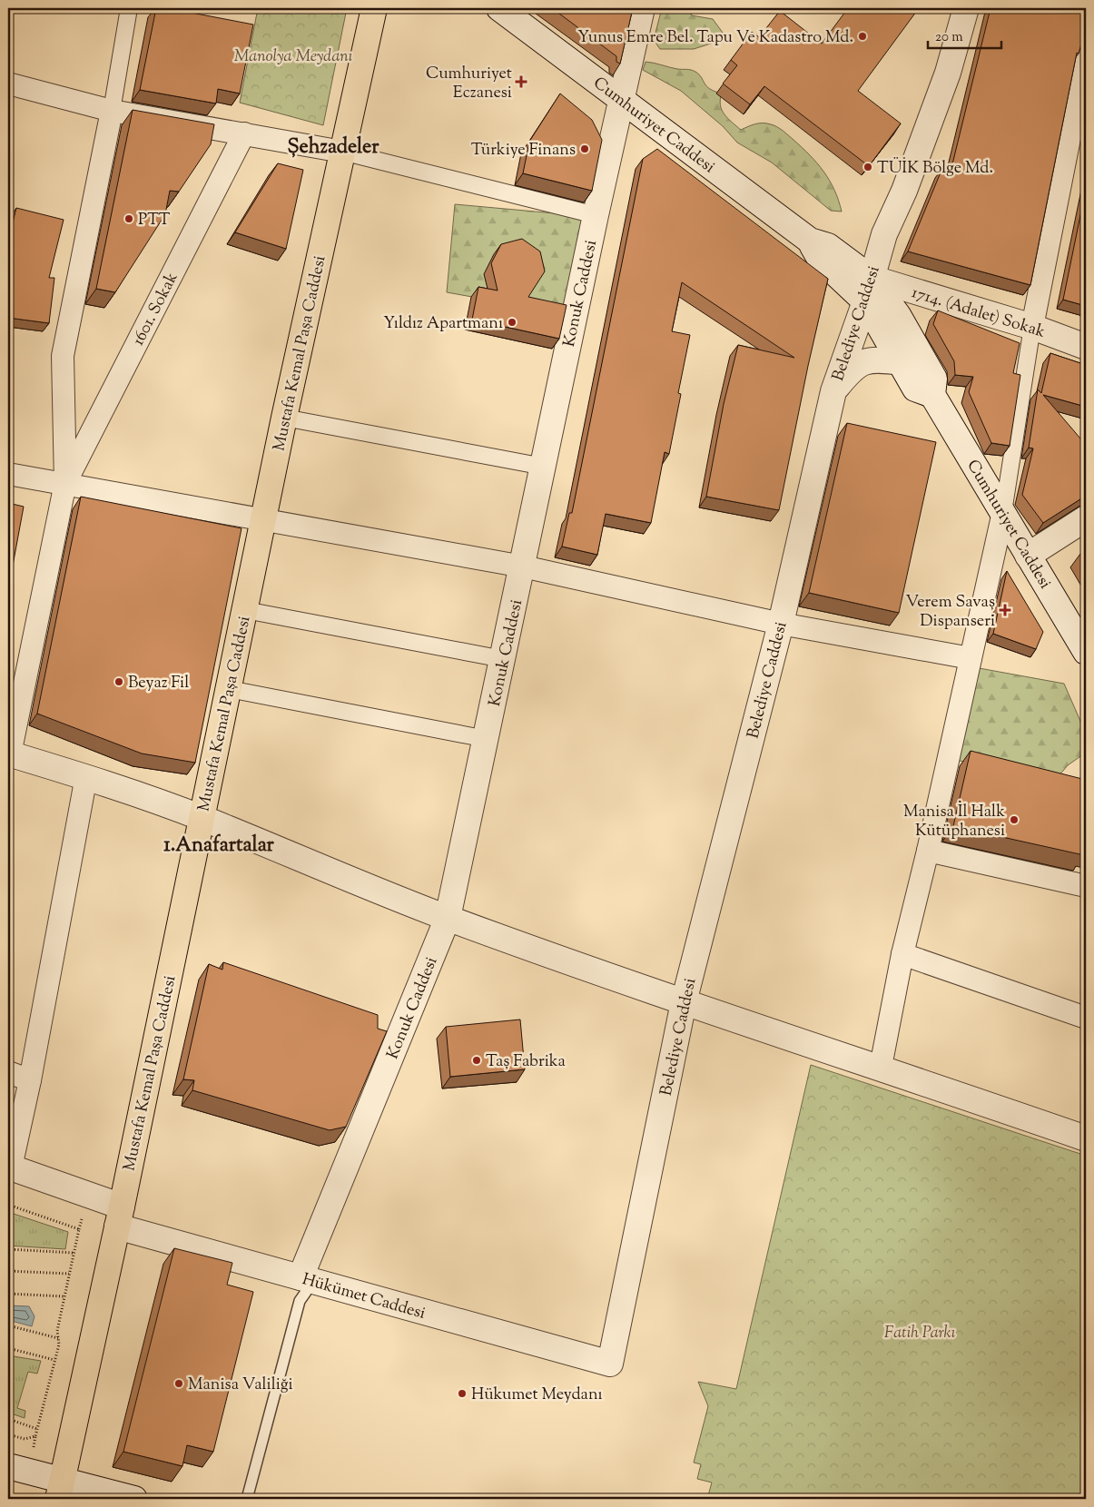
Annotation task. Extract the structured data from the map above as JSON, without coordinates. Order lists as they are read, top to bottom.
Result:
{
  "streets": {
    "main road": ["Mustafa Kemal Paşa Caddesi"],
    "street": [
      "Cumhuriyet Caddesi",
      "Konuk Caddesi",
      "1601. Sokak",
      "1714. (Adalet) Sokak",
      "Belediye Caddesi",
      "Hükümet Caddesi"
    ]
  },
  "crossings": [
    ["Cumhuriyet Caddesi", "Konuk Caddesi"],
    ["Cumhuriyet Caddesi", "1714. (Adalet) Sokak"],
    ["Cumhuriyet Caddesi", "Belediye Caddesi"],
    ["Konuk Caddesi", "Hükümet Caddesi"],
    ["1714. (Adalet) Sokak", "Belediye Caddesi"],
    ["Belediye Caddesi", "Hükümet Caddesi"],
    ["Mustafa Kemal Paşa Caddesi", "Hükümet Caddesi"]
  ],
  "districts": ["Şehzadeler", "1.Anafartalar"],
  "parks": ["Manolya Meydanı", "Fatih Parkı"],
  "places": {
    "other": [
      "Yunus Emre Bel. Tapu Ve Kadastro Md.",
      "Türkiye Finans",
      "TÜİK Bölge Md.",
      "PTT",
      "Yıldız Apartmanı",
      "Beyaz Fil",
      "Manisa İl Halk Kütüphanesi",
      "Taş Fabrika",
      "Manisa Valiliği",
      "Hükumet Meydanı"
    ],
    "health": ["Cumhuriyet Eczanesi", "Verem Savaş Dispanseri"]
  },
  "scale_bar": "20 m"
}
